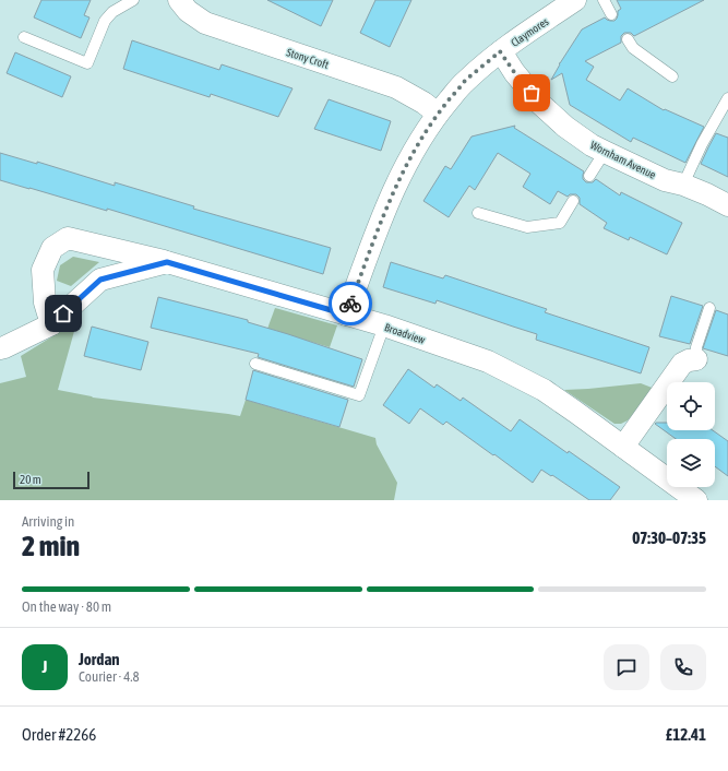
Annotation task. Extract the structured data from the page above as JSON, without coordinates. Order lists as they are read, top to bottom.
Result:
{
  "streets": {
    "street": [
      "Claymores",
      "Stony Croft",
      "Wornham Avenue",
      "Broadview"
    ]
  },
  "crossings": [
    ["Claymores", "Stony Croft"],
    ["Claymores", "Wornham Avenue"],
    ["Claymores", "Broadview"]
  ],
  "scale_bar": "20 m",
  "page": {
    "scale": "20 m",
    "heading": ["2 min", "Arriving in", "07:30–07:35"],
    "panel": [
      "Jordan",
      "Courier · 4.8",
      "Order #2266",
      "£12.41"
    ],
    "bar": "On the way · 80 m",
    "round": "J"
  }
}
